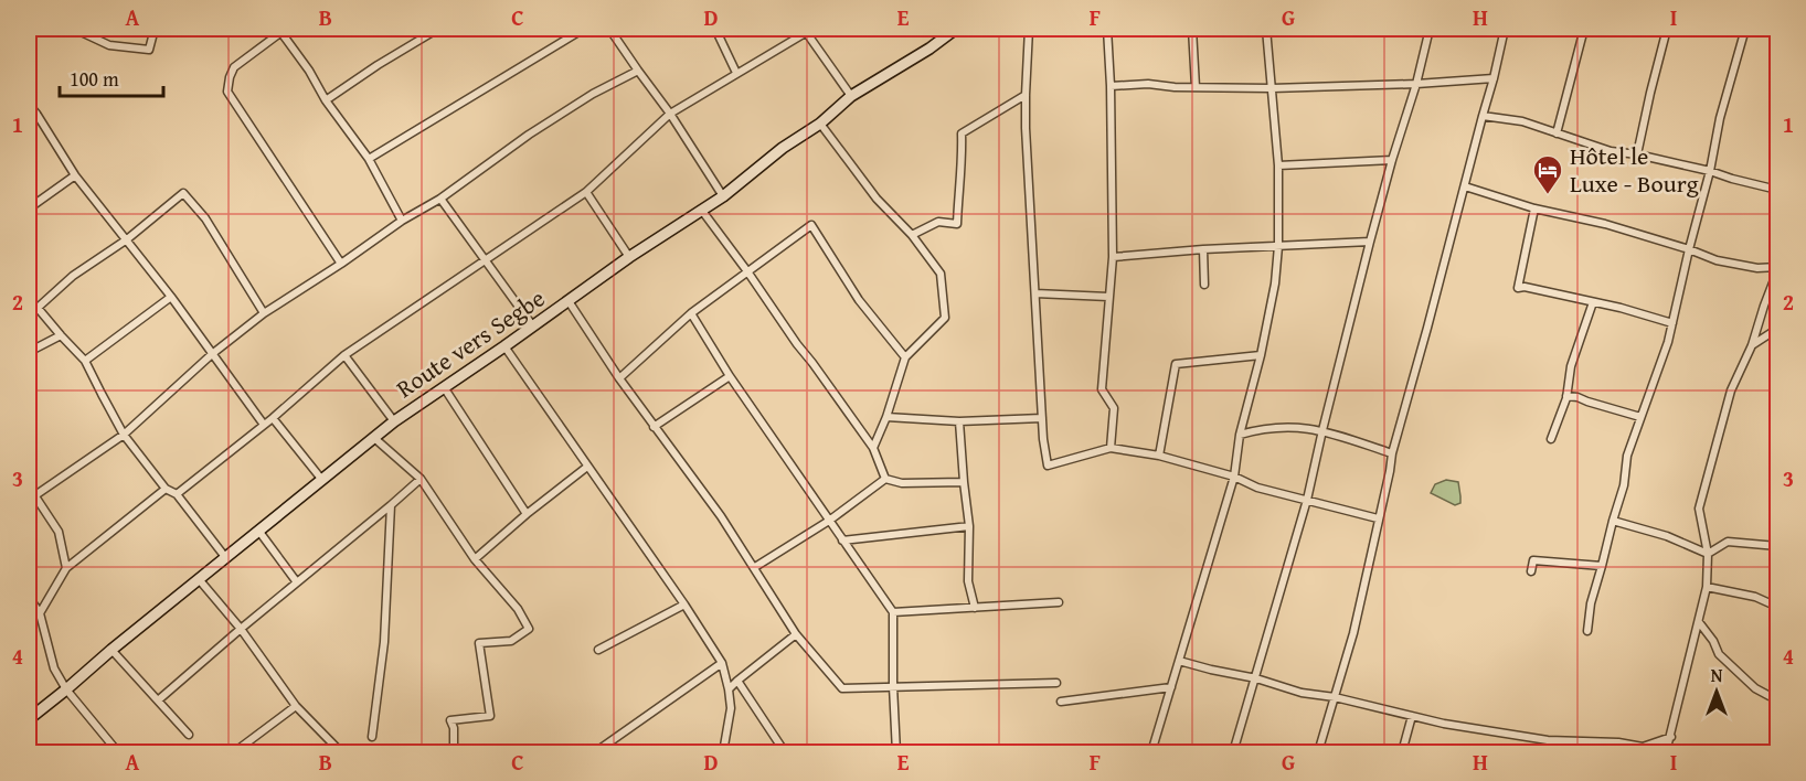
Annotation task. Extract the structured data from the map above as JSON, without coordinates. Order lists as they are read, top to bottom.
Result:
{
  "streets": {
    "main road": ["Route vers Segbe"]
  },
  "places": {
    "hotel": ["Hôtel le Luxe - Bourg"]
  },
  "scale_bar": "100 m",
  "north": "top",
  "grid": {
    "columns": [
      "A",
      "B",
      "C",
      "D",
      "E",
      "F",
      "G",
      "H",
      "I"
    ],
    "rows": [
      "1",
      "2",
      "3",
      "4"
    ]
  }
}
